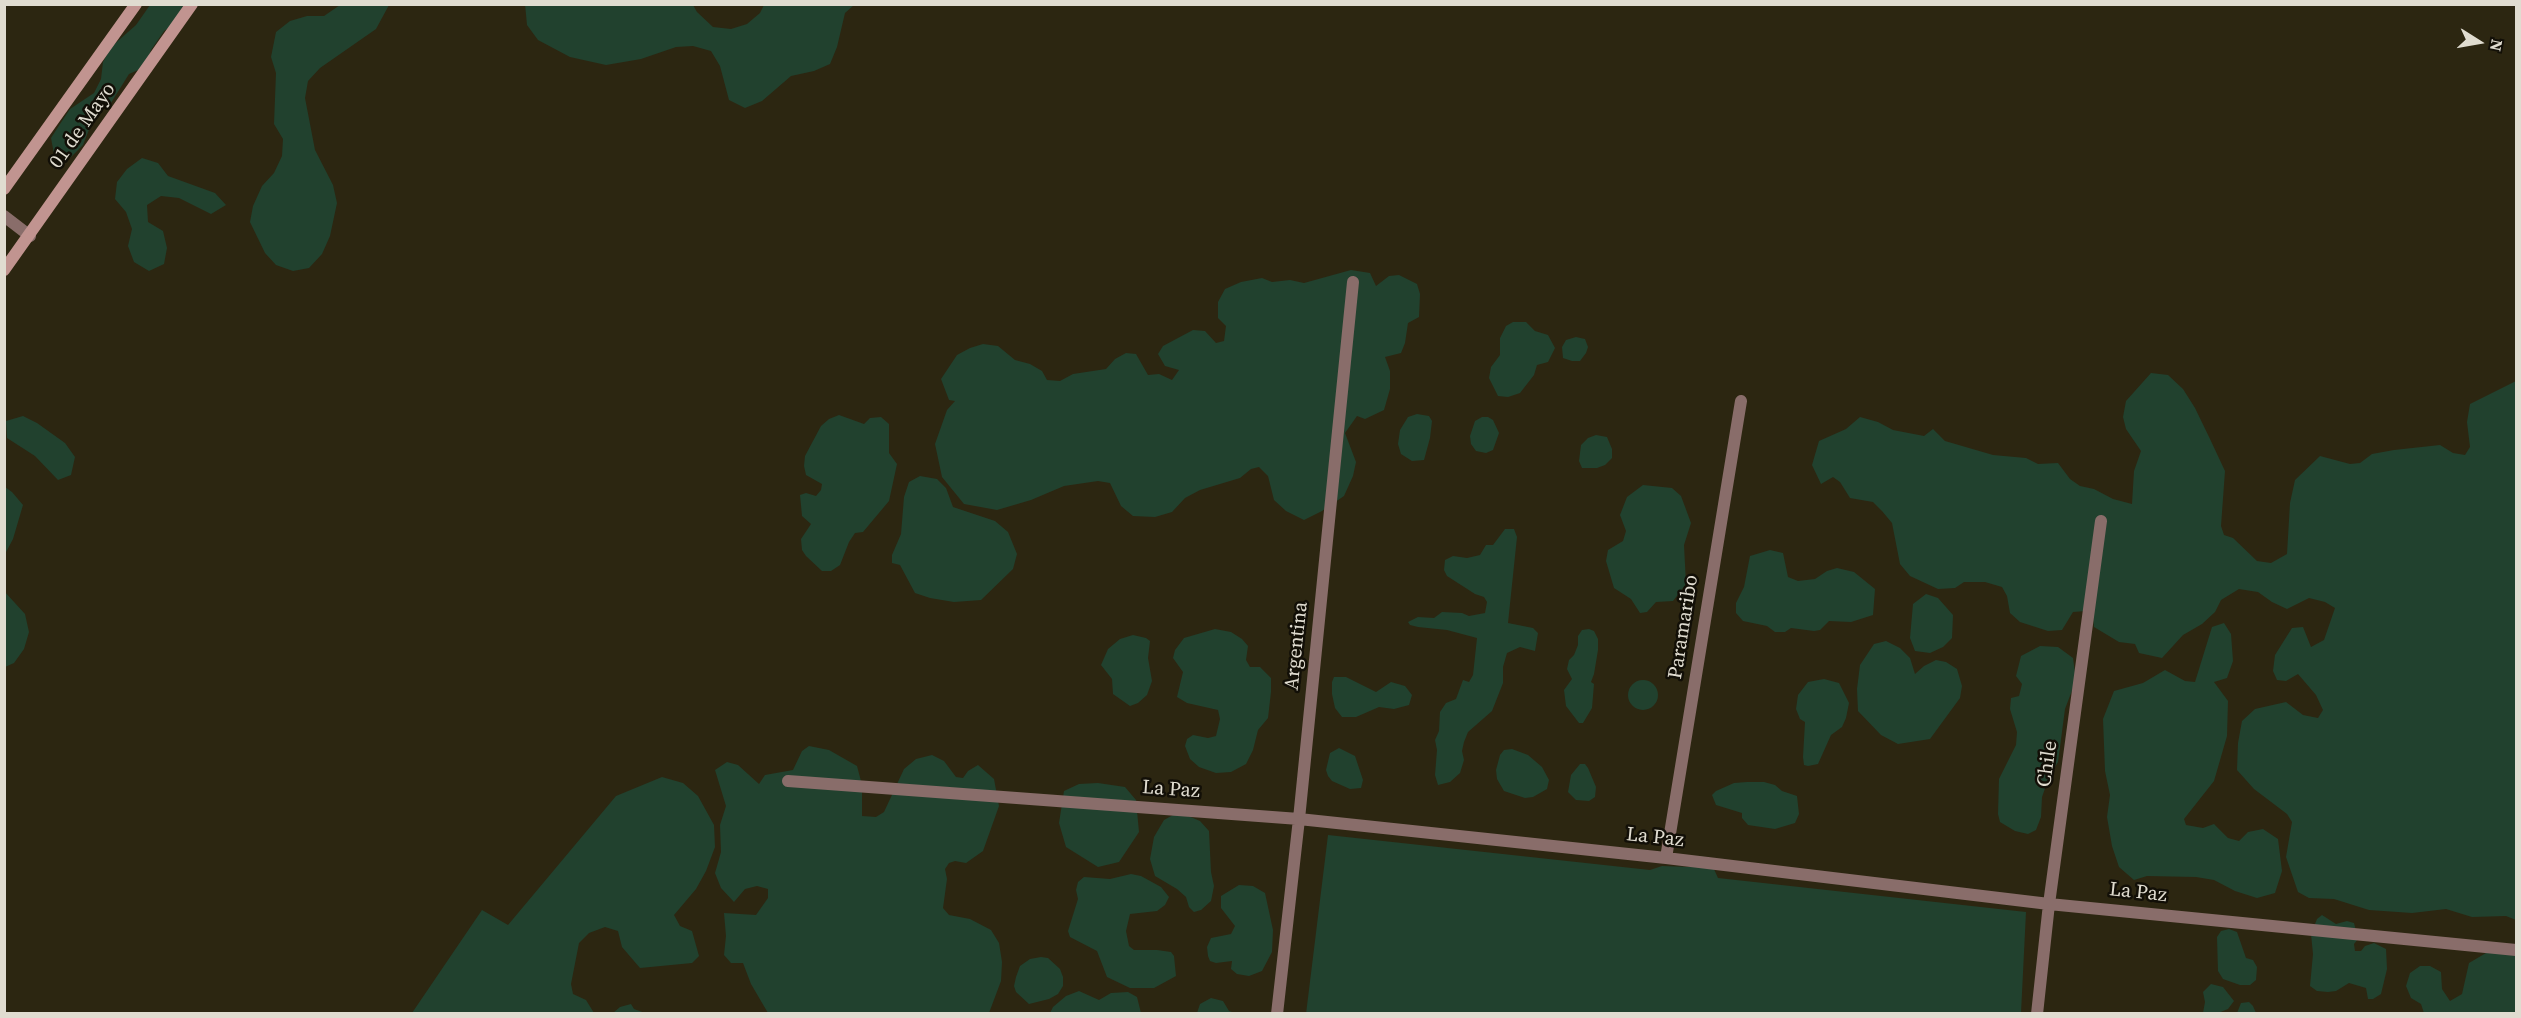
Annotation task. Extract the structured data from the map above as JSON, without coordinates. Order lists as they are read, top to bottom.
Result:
{
  "streets": {
    "street": [
      "01 de Mayo",
      "Paramaribo",
      "Argentina",
      "Chile",
      "La Paz"
    ]
  },
  "crossings": [
    ["Paramaribo", "La Paz"],
    ["Argentina", "La Paz"],
    ["Chile", "La Paz"]
  ],
  "north": "right"
}
